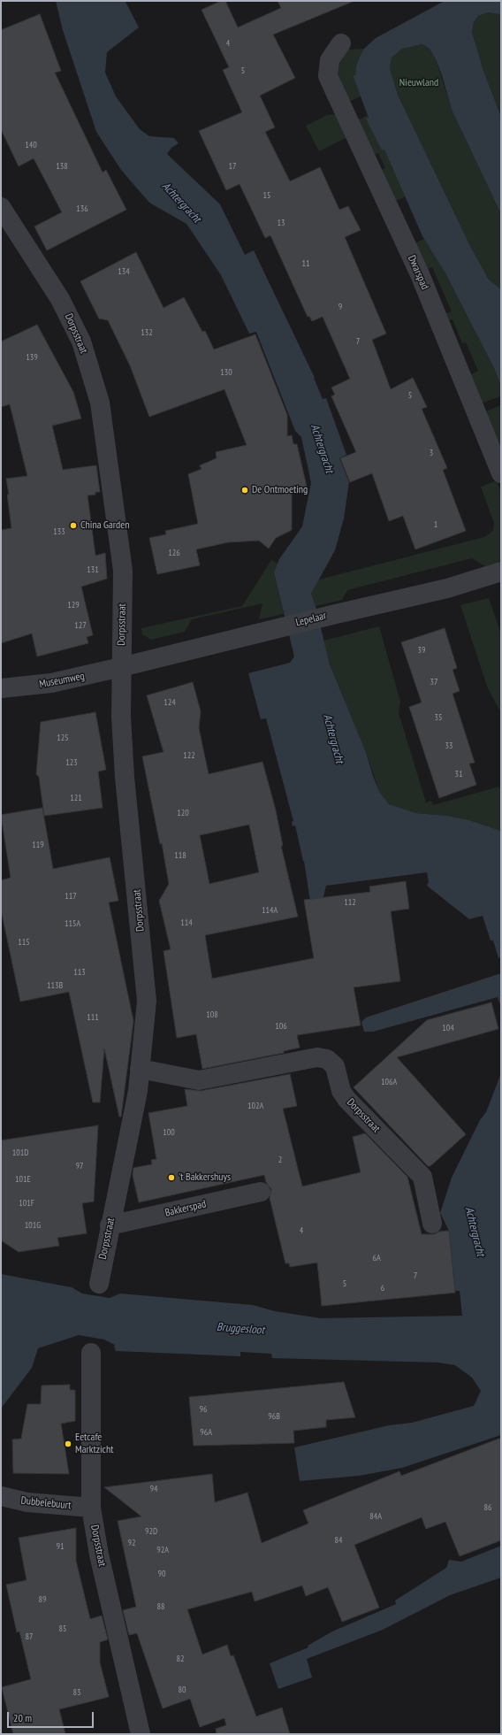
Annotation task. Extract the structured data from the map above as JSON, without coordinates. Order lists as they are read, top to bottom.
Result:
{
  "streets": {
    "street": [
      "Dwarspad",
      "Dorpsstraat",
      "Lepelaar",
      "Museumweg",
      "Bakkerspad",
      "Dubbelebuurt"
    ]
  },
  "crossings": [
    ["Dorpsstraat", "Lepelaar"],
    ["Dorpsstraat", "Museumweg"],
    ["Dorpsstraat", "Bakkerspad"],
    ["Dorpsstraat", "Dubbelebuurt"],
    ["Lepelaar", "Museumweg"]
  ],
  "water": ["Achtergracht", "Bruggesloot"],
  "parks": ["Nieuwland"],
  "places": [
    "De Ontmoeting",
    "China Garden",
    "'t Bakkershuys",
    "Eetcafe Marktzicht"
  ],
  "house_numbers": [
    "4",
    "5",
    "140",
    "138",
    "17",
    "15",
    "136",
    "13",
    "11",
    "134",
    "9",
    "132",
    "7",
    "139",
    "130",
    "5",
    "3",
    "1",
    "133",
    "126",
    "131",
    "129",
    "127",
    "39",
    "37",
    "124",
    "35",
    "125",
    "33",
    "122",
    "123",
    "31",
    "121",
    "120",
    "119",
    "118",
    "117",
    "112",
    "114A",
    "114",
    "115A",
    "115",
    "113",
    "113B",
    "108",
    "111",
    "106",
    "104",
    "106A",
    "102A",
    "100",
    "101D",
    "2",
    "97",
    "101E",
    "101F",
    "101G",
    "4",
    "6A",
    "7",
    "5",
    "6",
    "96",
    "96B",
    "96A",
    "94",
    "86",
    "84A",
    "92D",
    "84",
    "92",
    "91",
    "92A",
    "90",
    "89",
    "88",
    "85",
    "87",
    "82",
    "80",
    "83"
  ],
  "scale_bar": "20 m"
}
